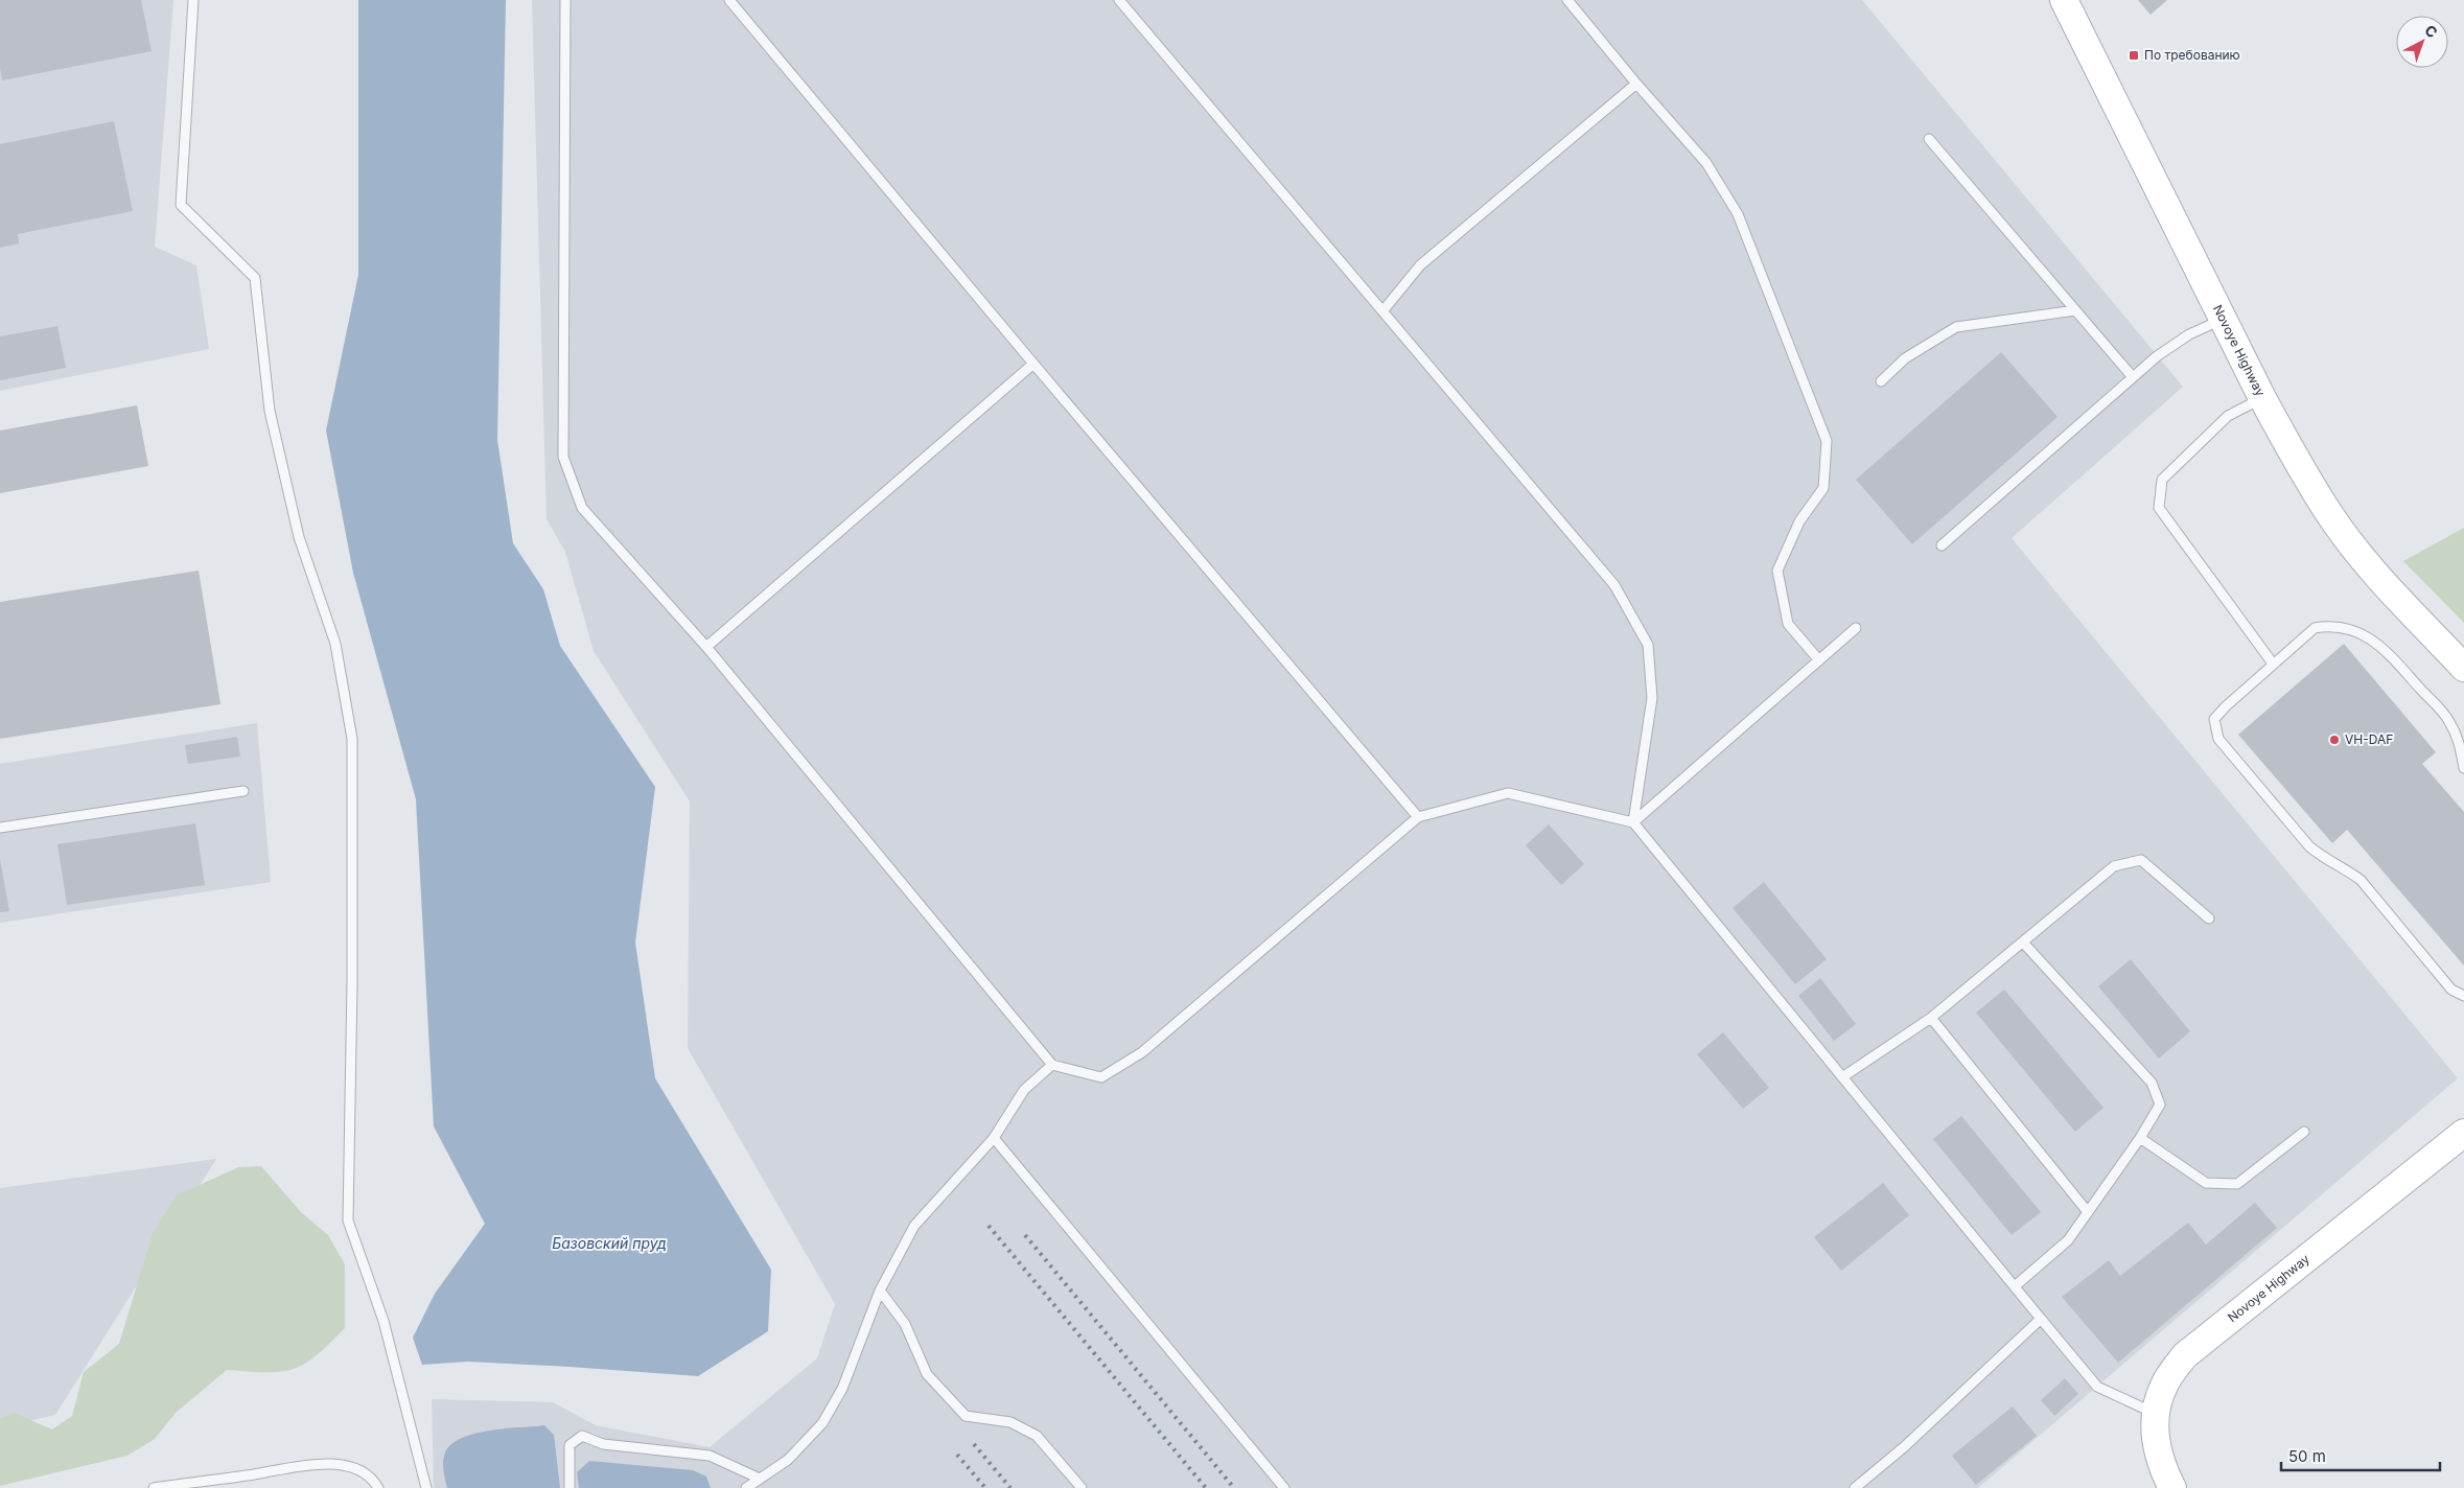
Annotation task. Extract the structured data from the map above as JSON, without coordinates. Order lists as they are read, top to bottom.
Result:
{
  "streets": {
    "main road": ["Novoye Highway"]
  },
  "water": ["Базовский пруд"],
  "places": {
    "transit": ["По требованию"],
    "other": ["VH-DAF"]
  },
  "scale_bar": "50 m",
  "north": "top right"
}
